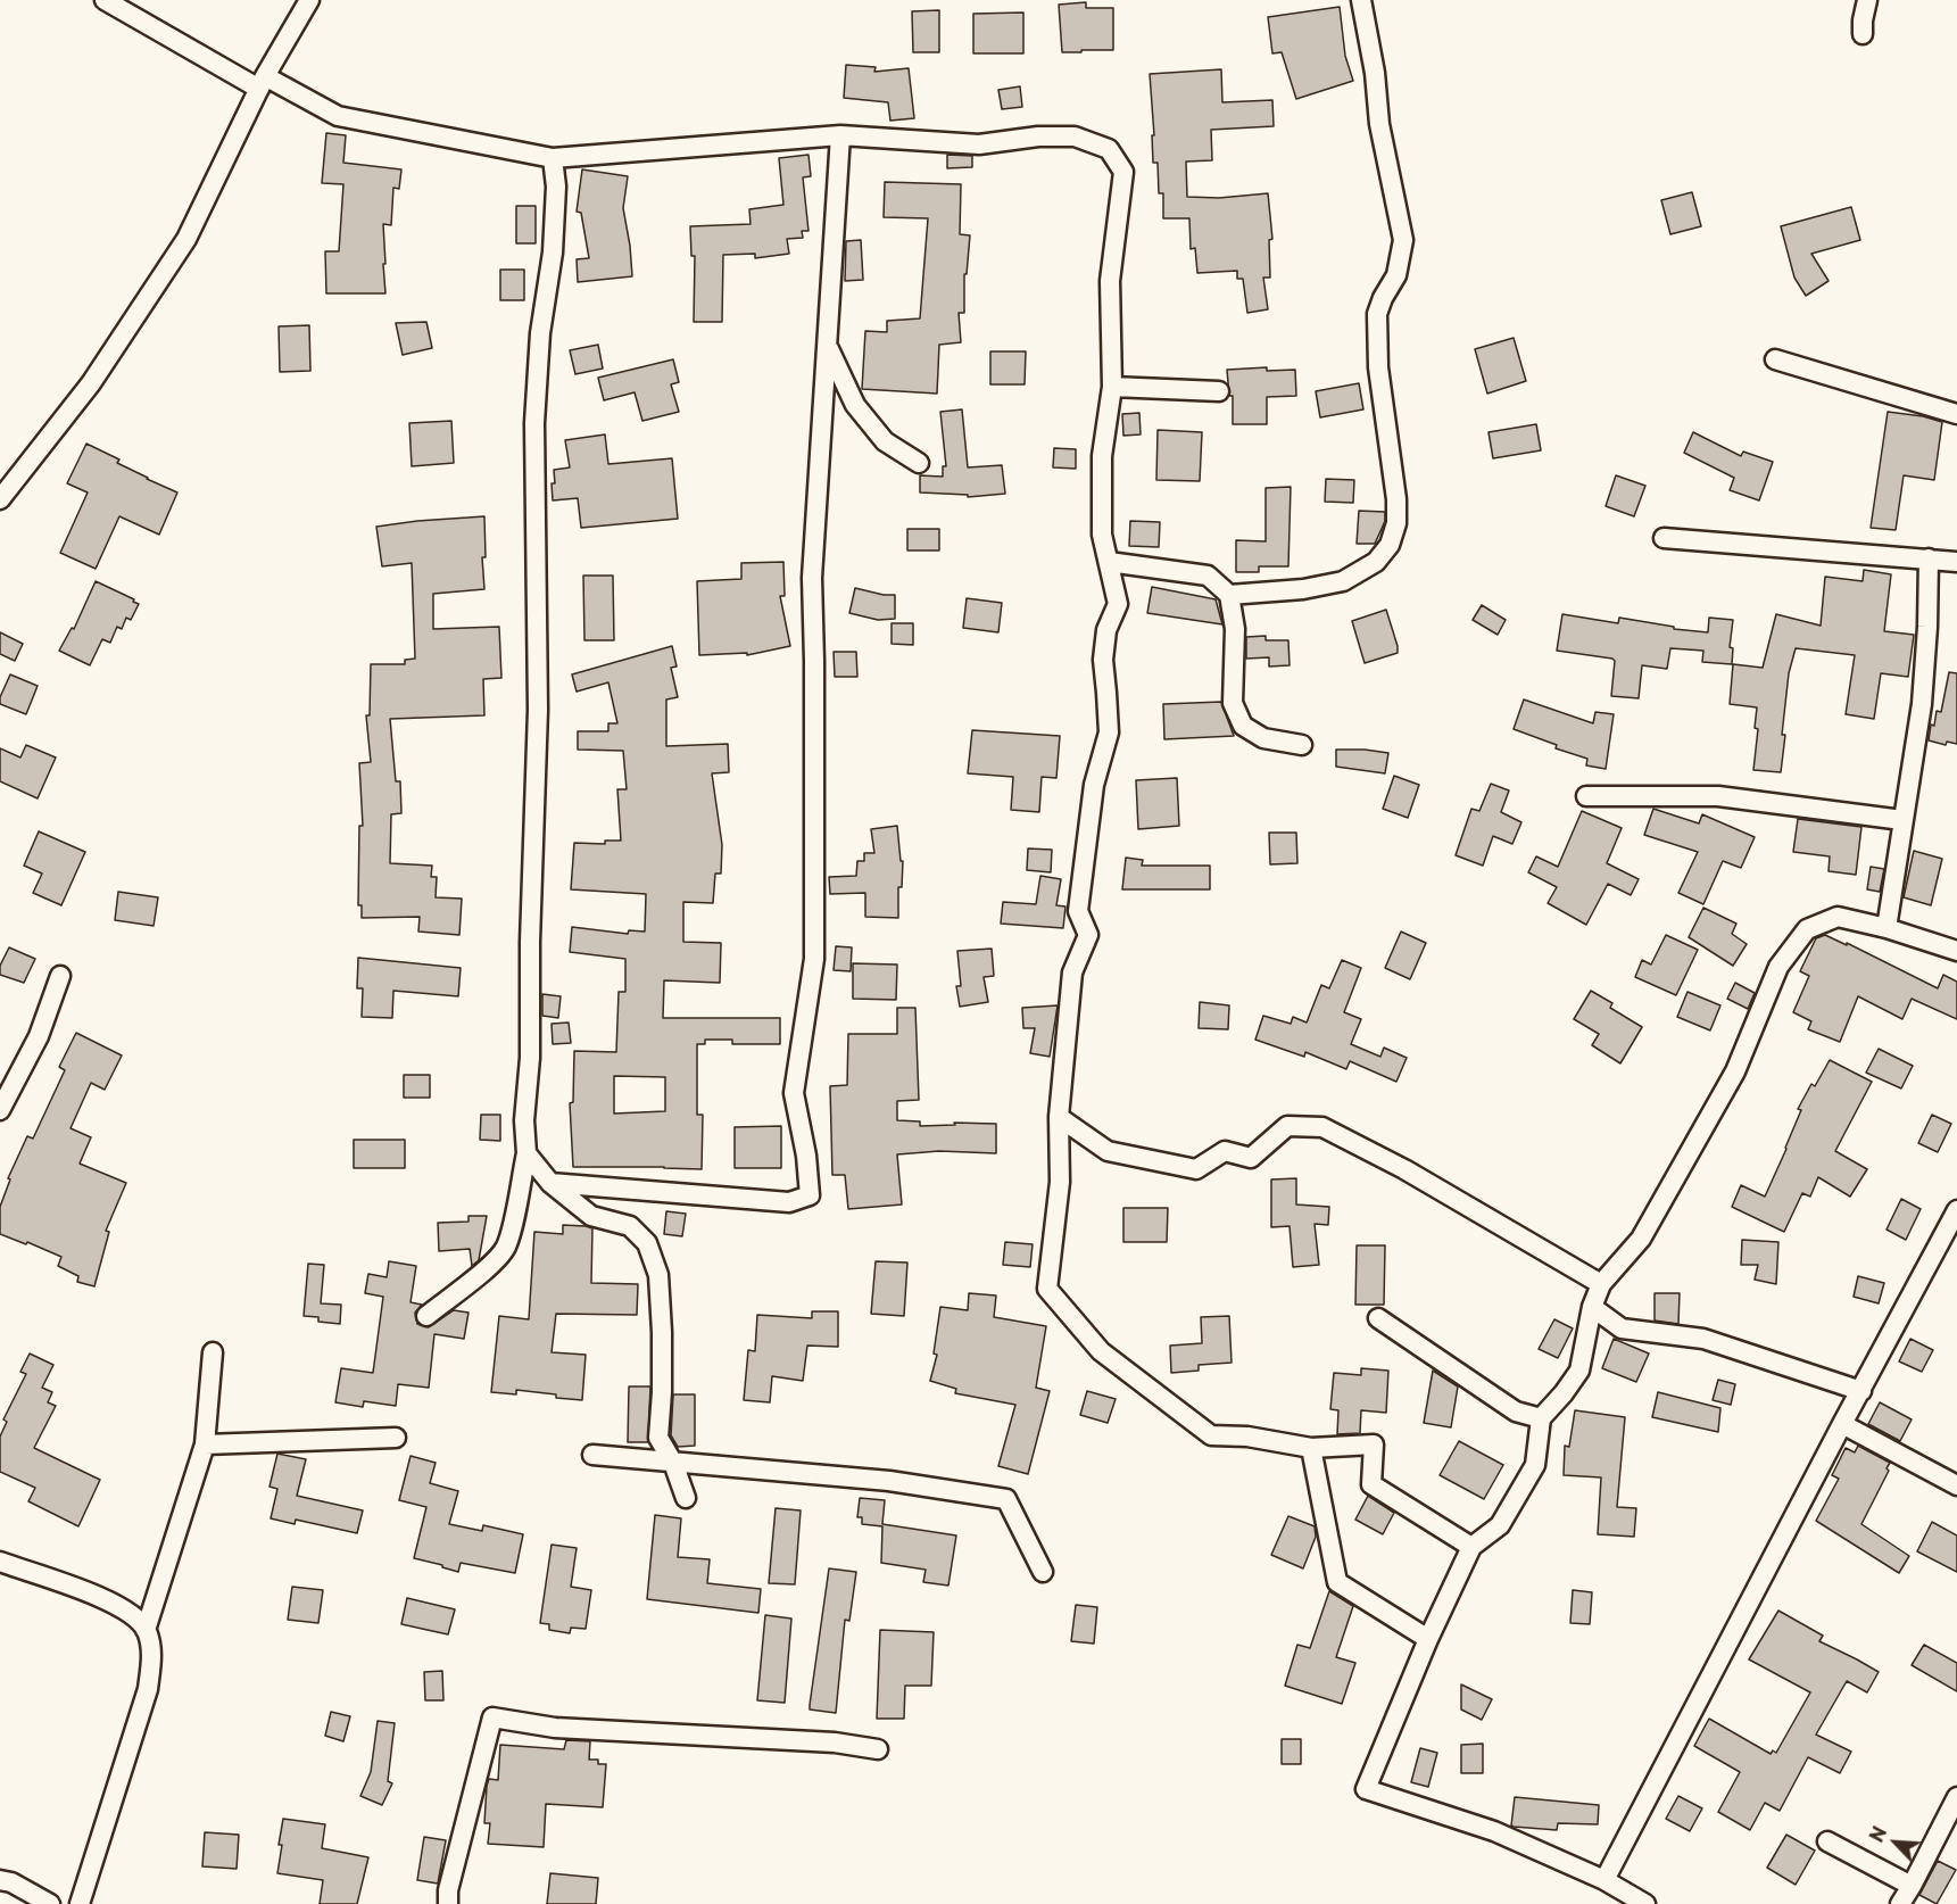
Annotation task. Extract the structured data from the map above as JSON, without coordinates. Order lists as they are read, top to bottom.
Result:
{
  "north": "top left"
}
